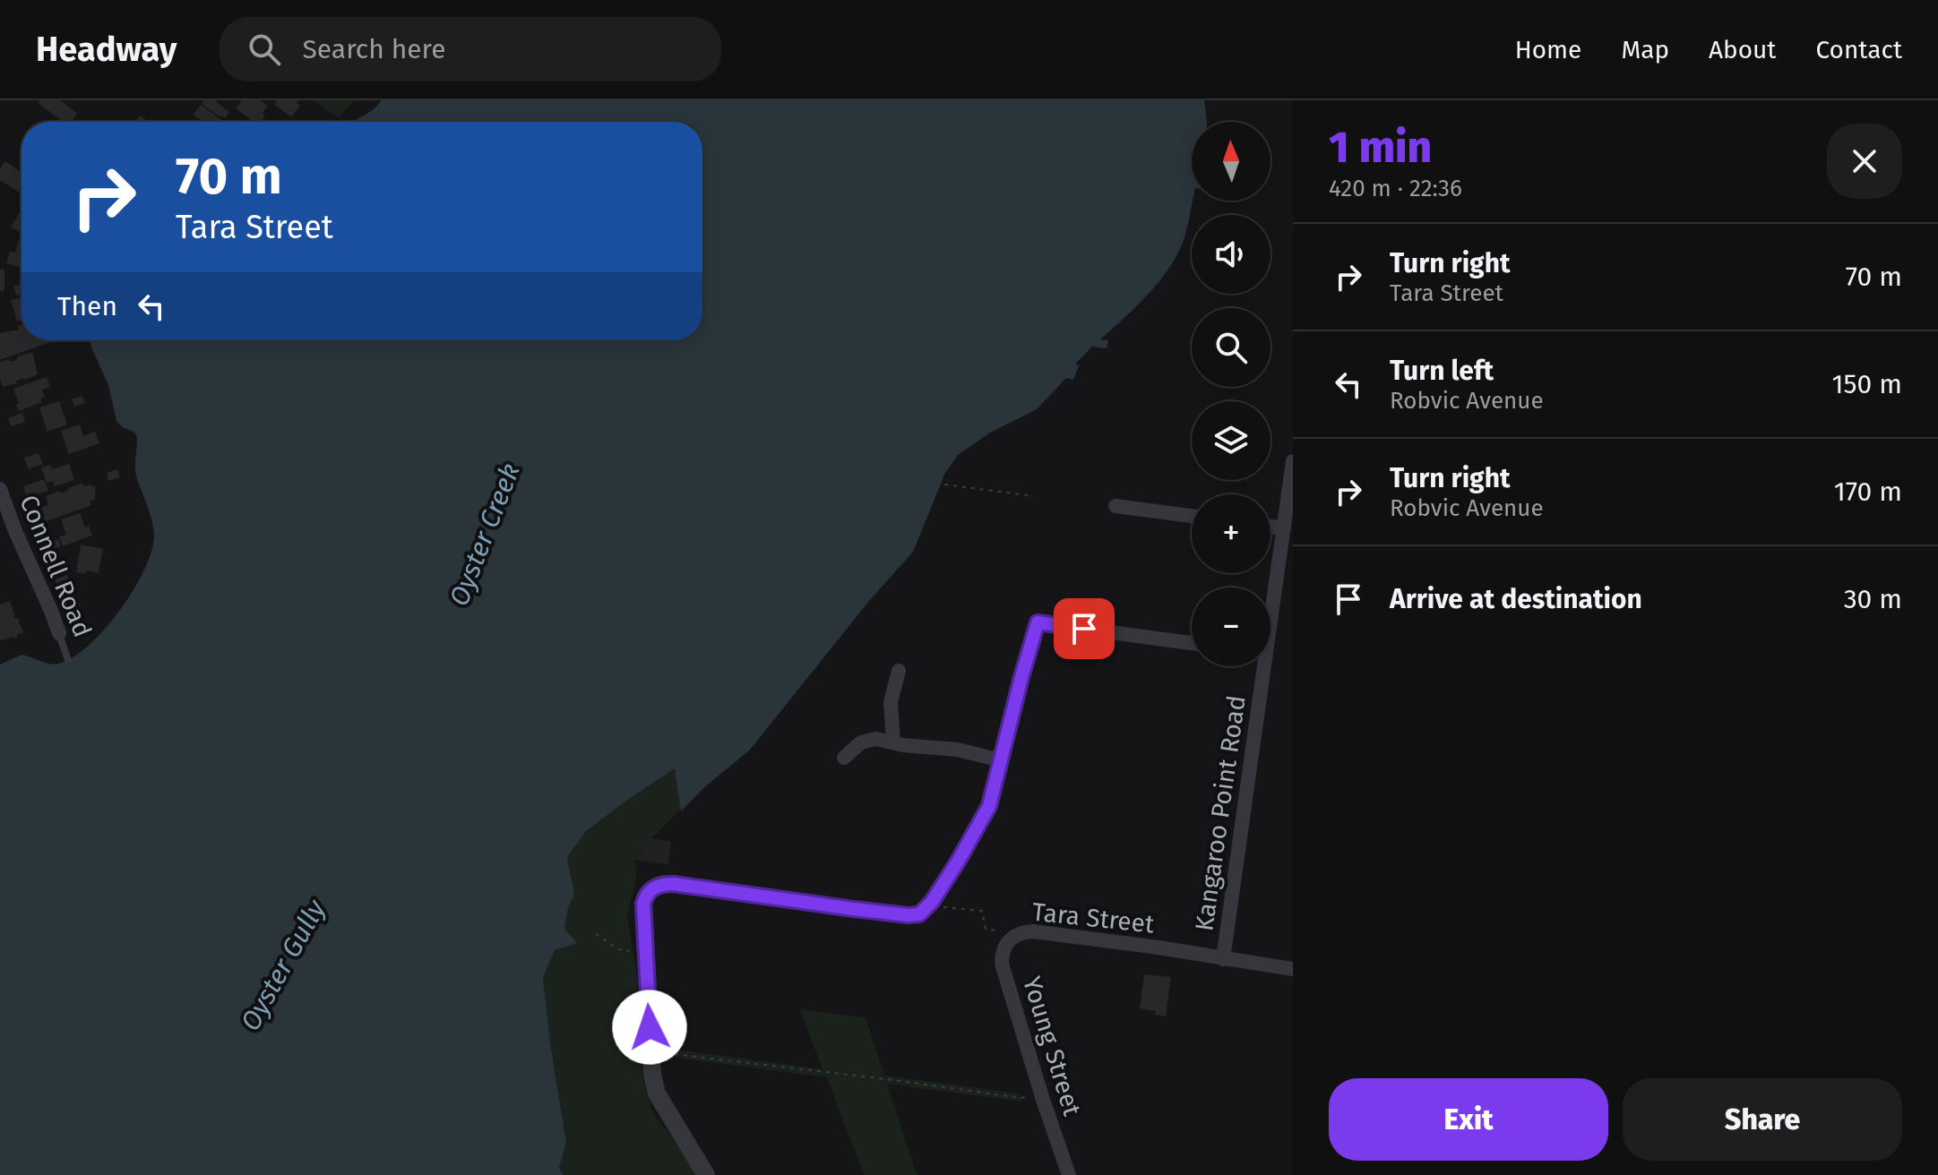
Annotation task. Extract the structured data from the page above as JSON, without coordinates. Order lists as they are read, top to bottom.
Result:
{
  "streets": {
    "street": [
      "Connell Road",
      "Kangaroo Point Road",
      "Tara Street",
      "Young Street"
    ]
  },
  "crossings": [
    ["Kangaroo Point Road", "Tara Street"],
    ["Tara Street", "Young Street"]
  ],
  "water": ["Oyster Creek", "Oyster Gully"],
  "north": "top",
  "page": {
    "header": "Headway",
    "search": "Search here",
    "nav": [
      "Home",
      "Map",
      "About",
      "Contact"
    ],
    "heading": ["1 min", "420 m · 22:36"],
    "map_buttons": ["+", "−"],
    "turn": ["70 m", "Tara Street"],
    "list": [
      {
        "name": "Turn right",
        "note": "Tara Street",
        "value": "70 m"
      },
      {
        "name": "Turn left",
        "note": "Robvic Avenue",
        "value": "150 m"
      },
      {
        "name": "Turn right",
        "note": "Robvic Avenue",
        "value": "170 m"
      },
      {
        "name": "Arrive at destination",
        "value": "30 m"
      }
    ],
    "then": "Then",
    "buttons": ["Exit", "Share"]
  }
}
